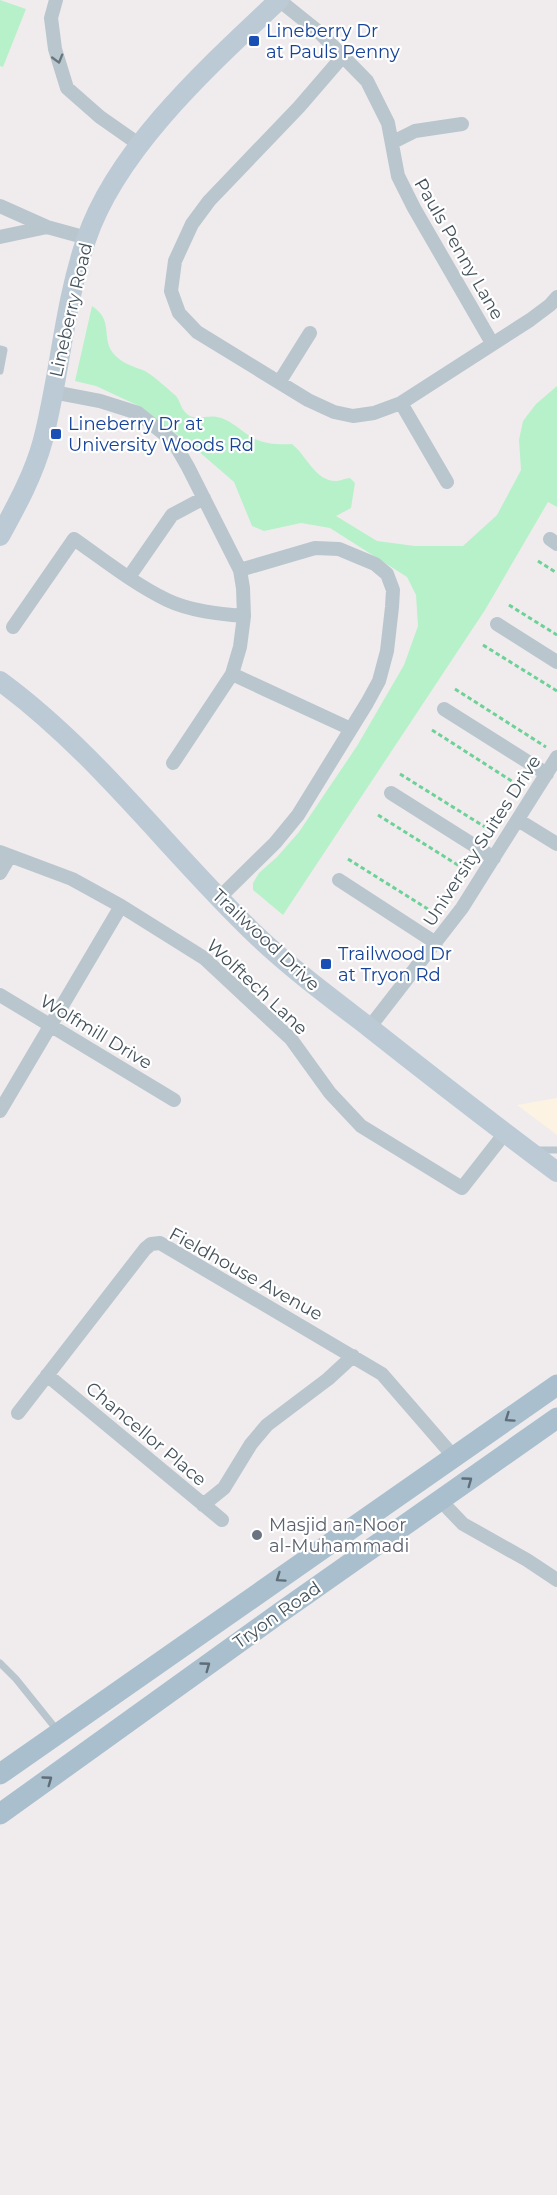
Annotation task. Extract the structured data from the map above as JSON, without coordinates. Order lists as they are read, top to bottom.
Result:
{
  "streets": {
    "main road": ["Tryon Road"],
    "street": [
      "Pauls Penny Lane",
      "Lineberry Road",
      "University Suites Drive",
      "Trailwood Drive",
      "Wolftech Lane",
      "Wolfmill Drive",
      "Fieldhouse Avenue",
      "Chancellor Place"
    ]
  },
  "crossings": [
    ["Pauls Penny Lane", "Lineberry Road"],
    ["University Suites Drive", "Trailwood Drive"],
    ["Trailwood Drive", "Wolftech Lane"],
    ["Fieldhouse Avenue", "Chancellor Place"],
    ["Fieldhouse Avenue", "Tryon Road"]
  ],
  "places": {
    "transit": ["Lineberry Dr at Pauls Penny", "Lineberry Dr at University Woods Rd", "Trailwood Dr at Tryon Rd"],
    "other": ["Masjid an-Noor al-Muhammadi"]
  }
}
